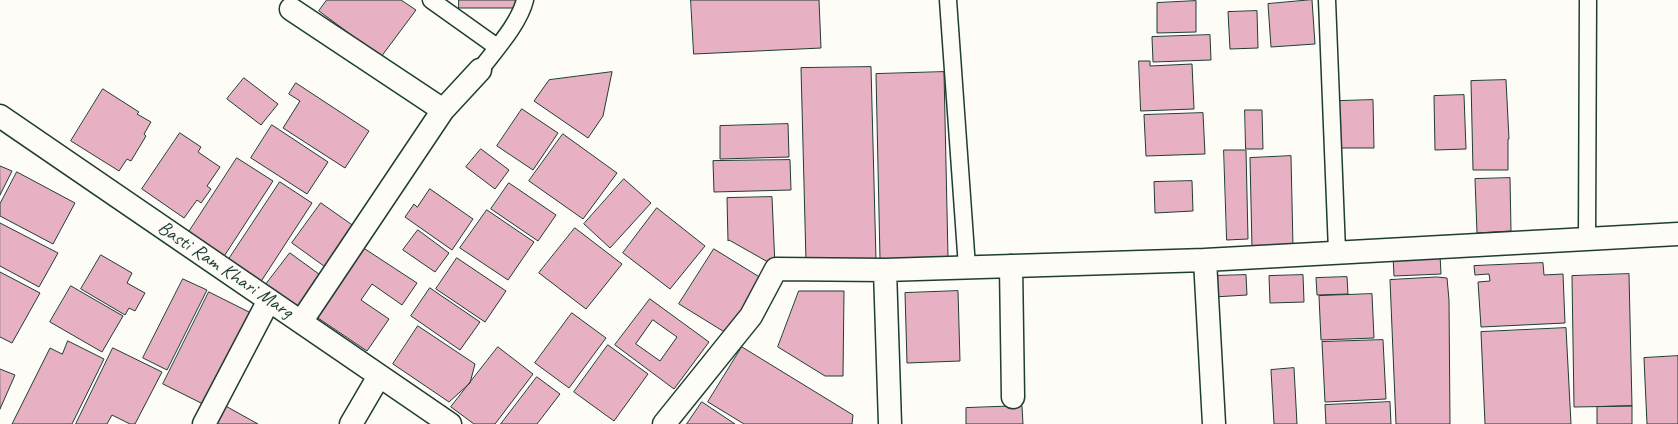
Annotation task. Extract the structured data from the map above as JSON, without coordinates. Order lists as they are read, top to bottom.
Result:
{
  "streets": {
    "street": ["Basti Ram Khari Marg"]
  }
}
